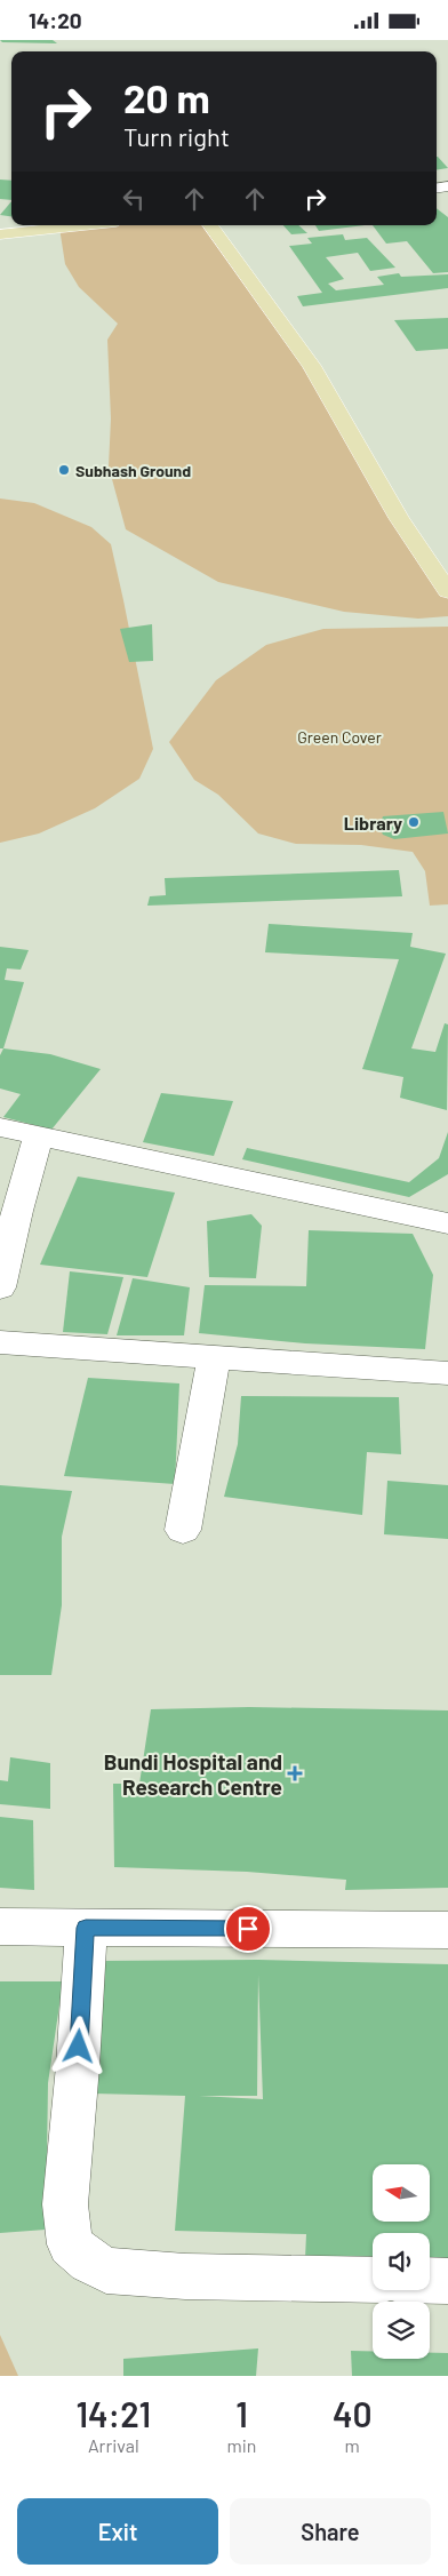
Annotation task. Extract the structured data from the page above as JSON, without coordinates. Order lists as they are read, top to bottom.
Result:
{
  "parks": ["Green Cover"],
  "places": {
    "other": ["Subhash Ground", "Library"],
    "health": ["Bundi Hospital and Research Centre"]
  },
  "north": "left",
  "page": {
    "status": "14:20",
    "turn": ["20 m", "Turn right"],
    "eta": [
      "14:21",
      "Arrival",
      "1",
      "min",
      "40",
      "m"
    ],
    "buttons": ["Exit", "Share"]
  }
}
